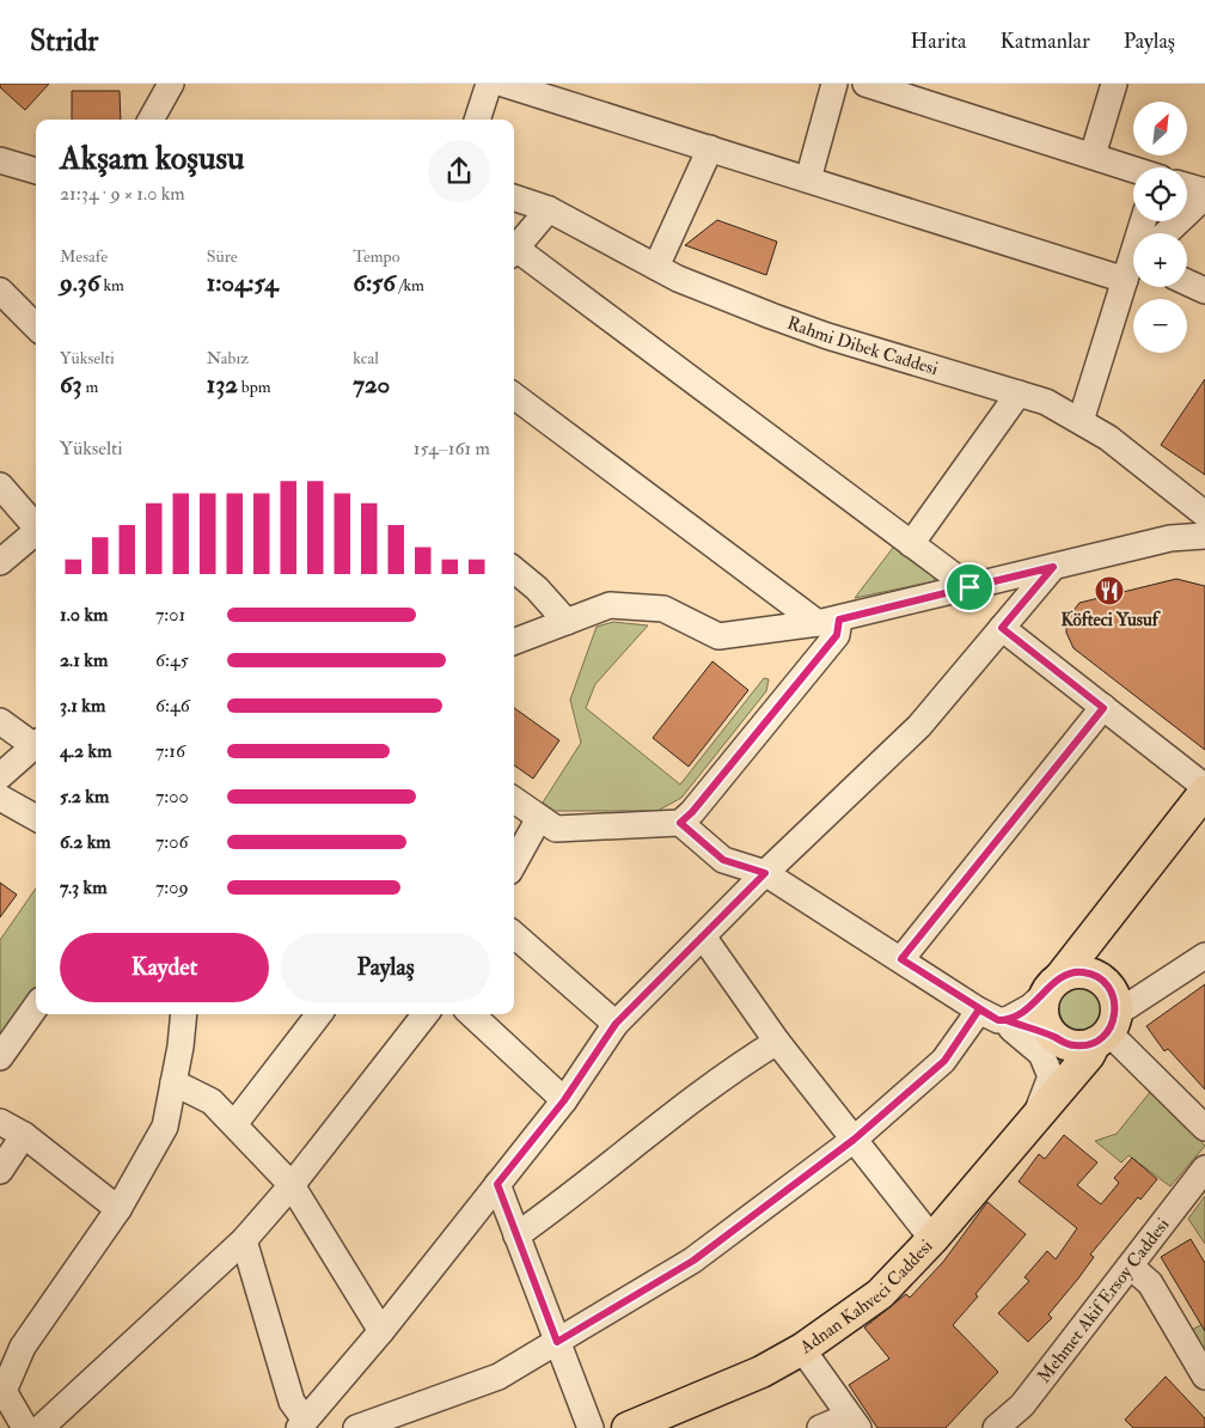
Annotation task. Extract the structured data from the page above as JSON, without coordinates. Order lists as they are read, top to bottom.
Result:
{
  "streets": {
    "main road": ["Adnan Kahveci Caddesi"],
    "street": ["Rahmi Dibek Caddesi", "Mehmet Akif Ersoy Caddesi"]
  },
  "places": {
    "restaurant": ["Köfteci Yusuf"]
  },
  "north": "top right",
  "page": {
    "header": "Stridr",
    "nav": ["Harita", "Katmanlar", "Paylaş"],
    "map_buttons": ["+", "−"],
    "heading": ["Akşam koşusu", "21:34 · 9 × 1.0 km"],
    "stats": [
      ["Mesafe", "9.36 km"],
      ["Süre", "1:04:54"],
      ["Tempo", "6:56 /km"],
      ["Yükselti", "63 m"],
      ["Nabız", "132 bpm"],
      ["kcal", "720"]
    ],
    "chart": ["Yükselti", "154–161 m"],
    "list": [
      {
        "name": "1.0 km",
        "note": "7:01"
      },
      {
        "name": "2.1 km",
        "note": "6:45"
      },
      {
        "name": "3.1 km",
        "note": "6:46"
      },
      {
        "name": "4.2 km",
        "note": "7:16"
      },
      {
        "name": "5.2 km",
        "note": "7:00"
      },
      {
        "name": "6.2 km",
        "note": "7:06"
      },
      {
        "name": "7.3 km",
        "note": "7:09"
      }
    ],
    "buttons": ["Kaydet", "Paylaş"]
  }
}
